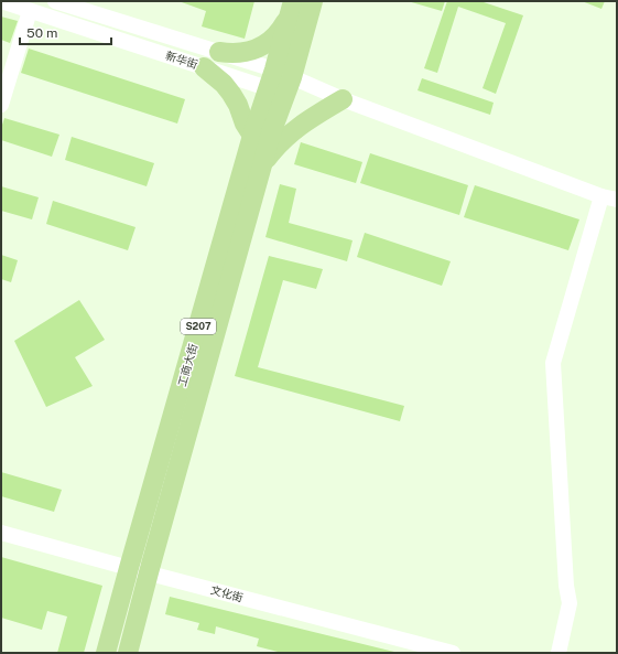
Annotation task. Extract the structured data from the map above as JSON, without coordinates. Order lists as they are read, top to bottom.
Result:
{
  "streets": {
    "main road": ["S207", "工商大街"],
    "street": ["新华街", "文化街"]
  },
  "crossings": [
    ["新华街", "工商大街"],
    ["工商大街", "文化街"]
  ],
  "scale_bar": "50 m"
}
